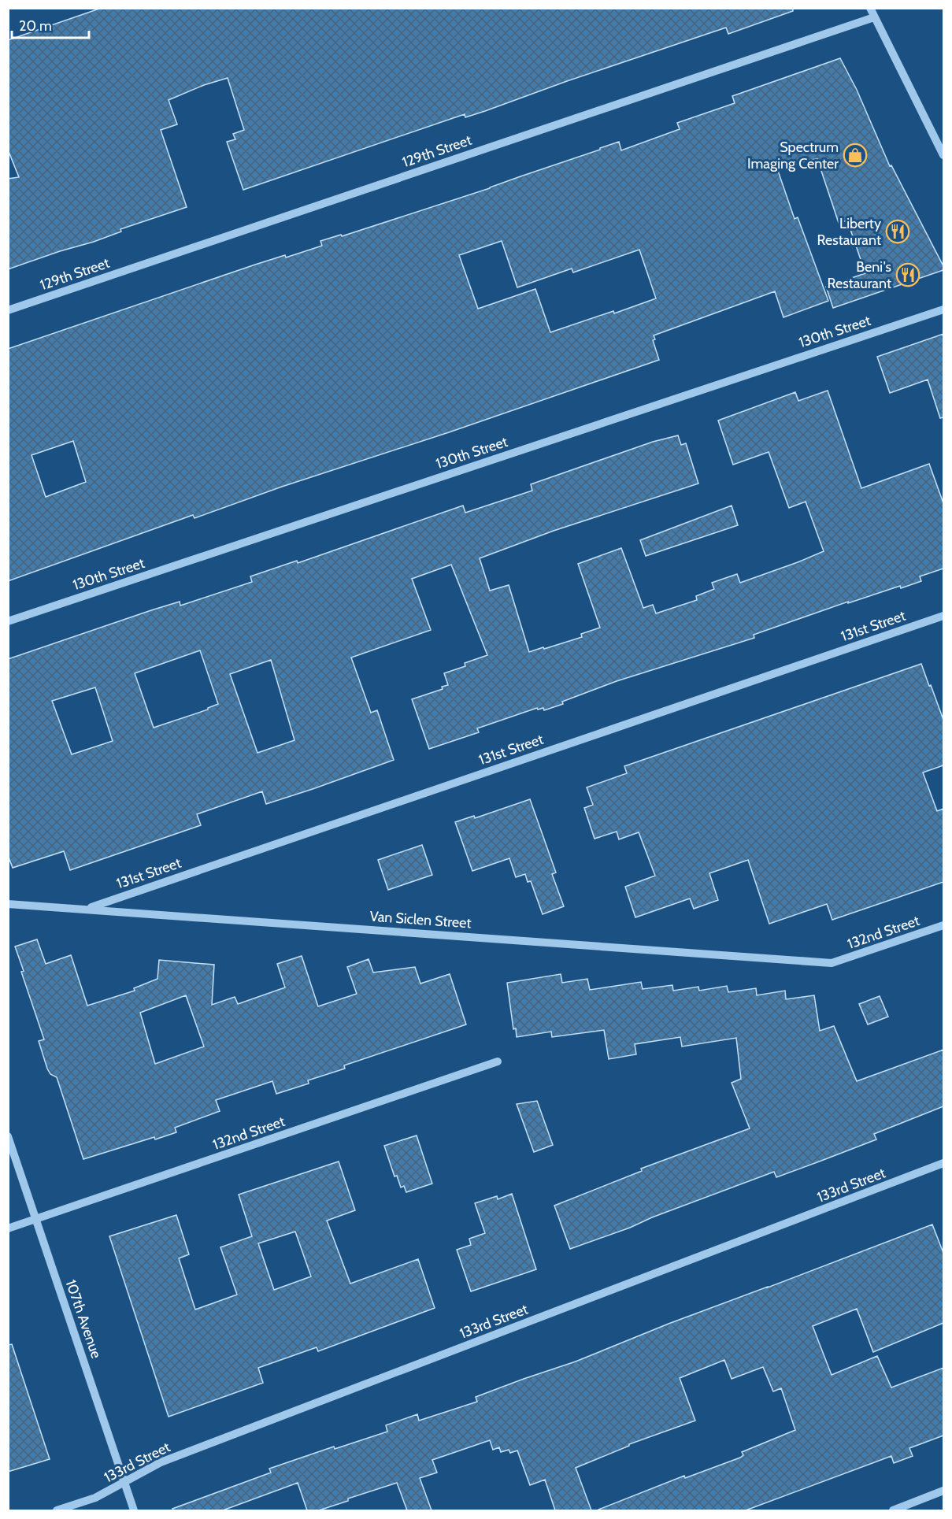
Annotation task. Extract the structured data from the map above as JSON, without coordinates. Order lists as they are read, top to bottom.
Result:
{
  "streets": {
    "street": [
      "129th Street",
      "130th Street",
      "131st Street",
      "Van Siclen Street",
      "132nd Street",
      "133rd Street",
      "107th Avenue"
    ]
  },
  "crossings": [
    ["131st Street", "Van Siclen Street"],
    ["Van Siclen Street", "132nd Street"],
    ["132nd Street", "107th Avenue"],
    ["133rd Street", "107th Avenue"]
  ],
  "places": {
    "shop": ["Spectrum Imaging Center"],
    "restaurant": ["Liberty Restaurant", "Beni's Restaurant"]
  },
  "scale_bar": "20 m"
}
